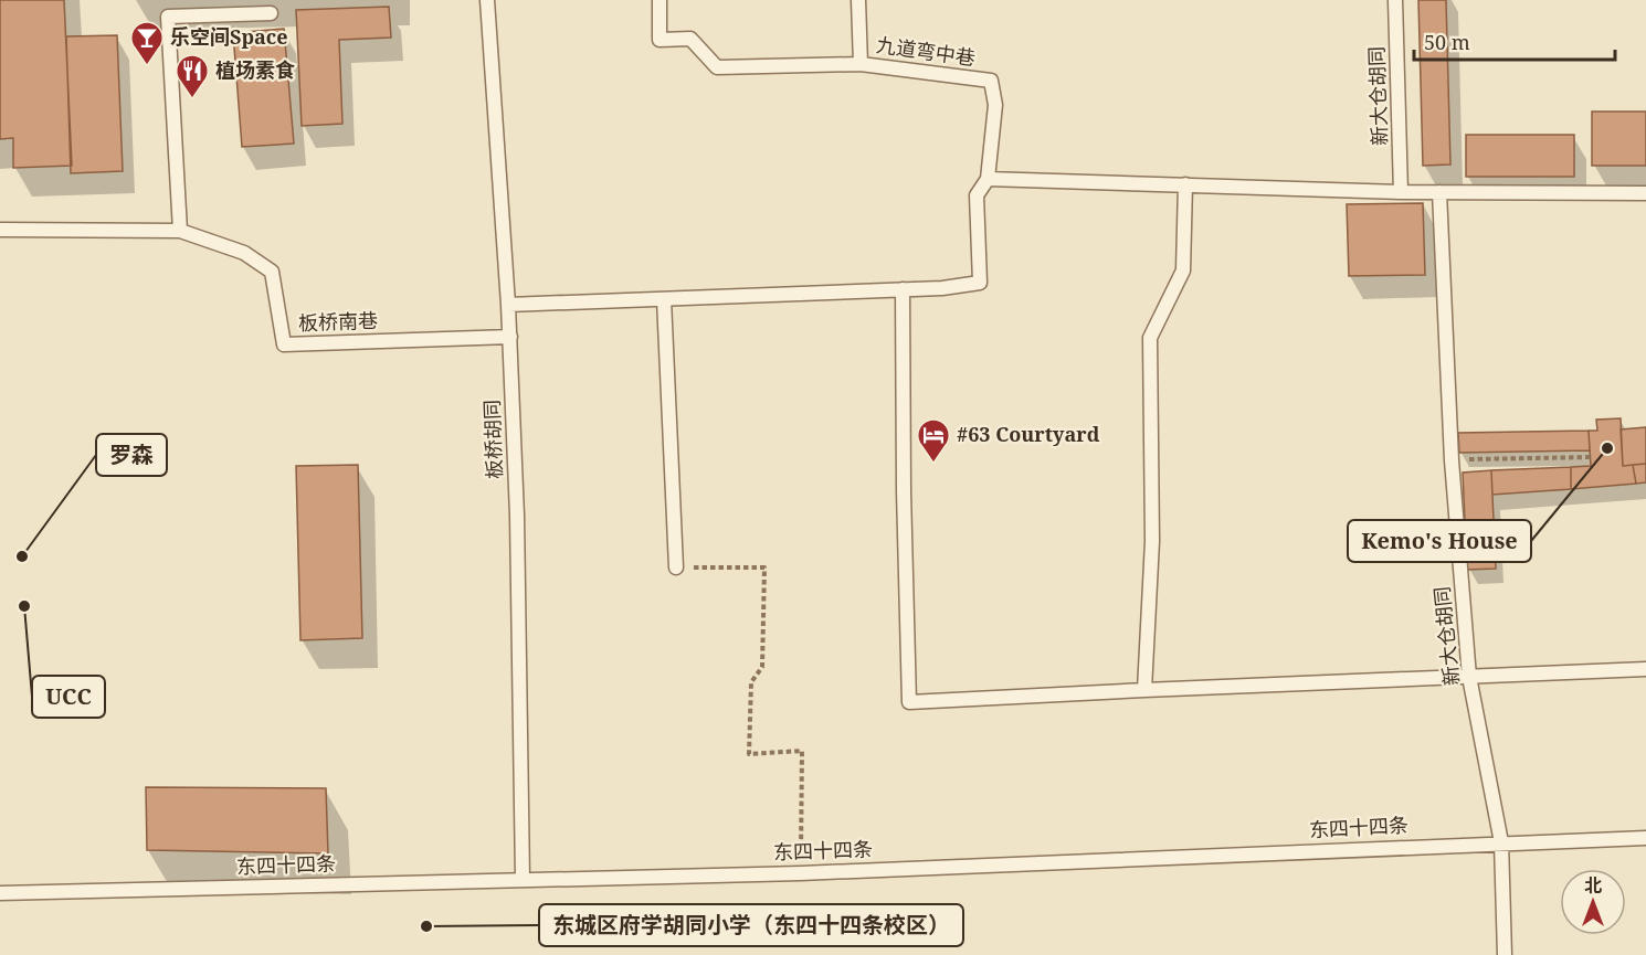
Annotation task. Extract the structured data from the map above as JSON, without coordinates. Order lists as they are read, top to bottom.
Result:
{
  "streets": {
    "lane": [
      "九道弯中巷",
      "新大仓胡同",
      "板桥南巷",
      "板桥胡同",
      "东四十四条"
    ]
  },
  "crossings": [
    ["新大仓胡同", "东四十四条"],
    ["板桥南巷", "板桥胡同"],
    ["板桥胡同", "东四十四条"]
  ],
  "places": {
    "bar": ["乐空间Space"],
    "restaurant": ["植场素食"],
    "other": [
      "Kemo's House",
      "罗森",
      "UCC",
      "东城区府学胡同小学（东四十四条校区）"
    ],
    "hotel": ["#63 Courtyard"]
  },
  "scale_bar": "50 m",
  "north": "top"
}
